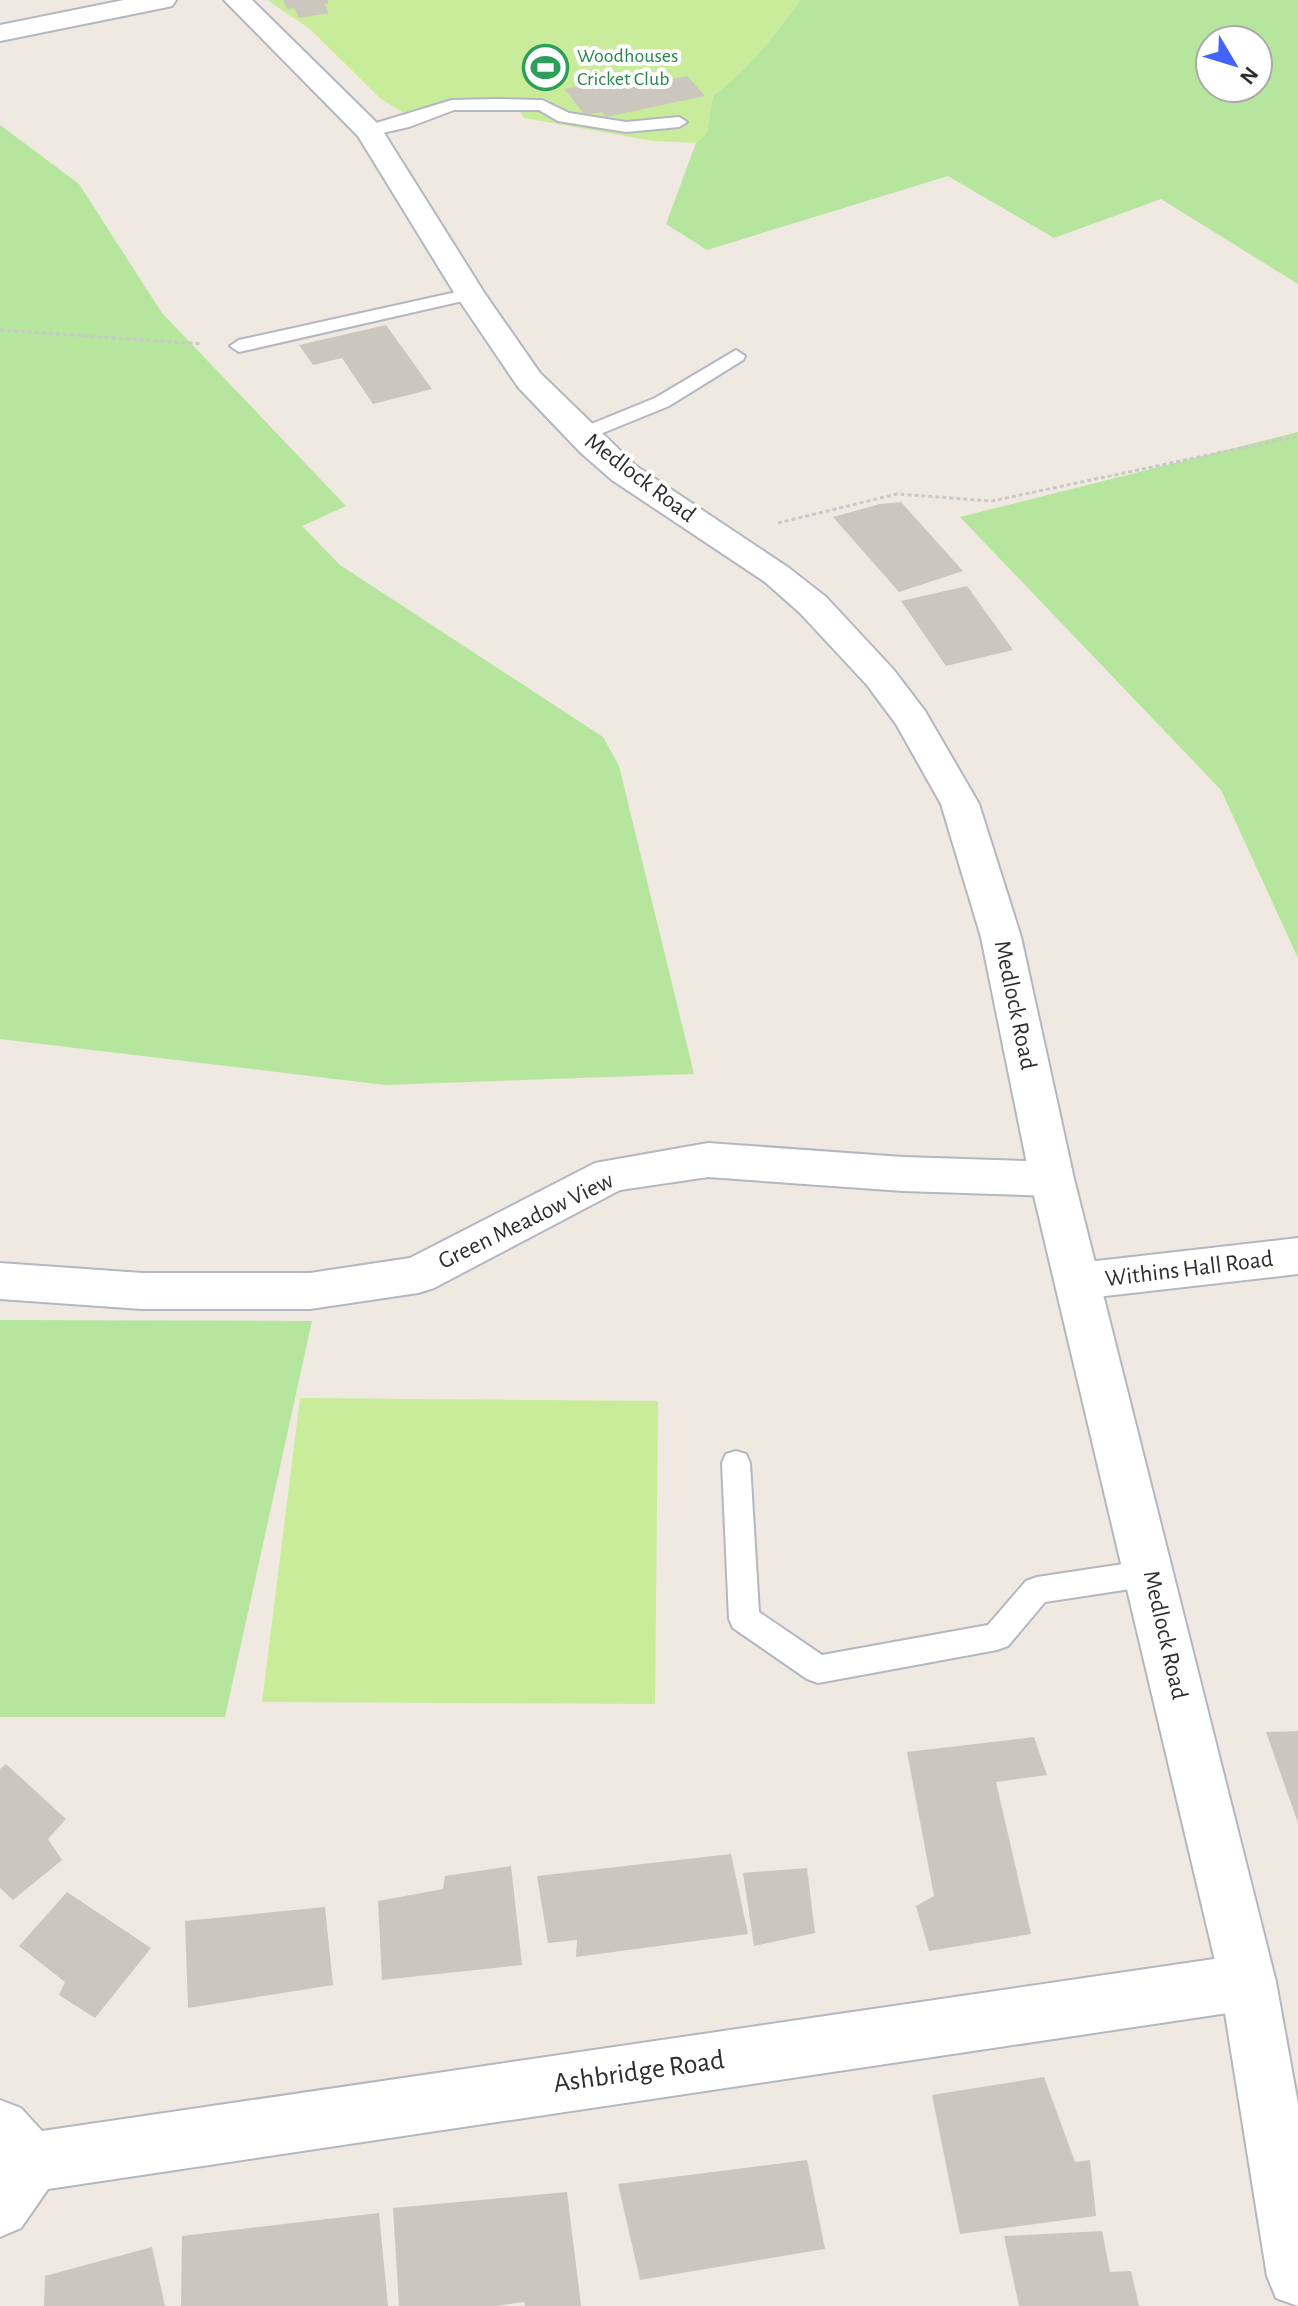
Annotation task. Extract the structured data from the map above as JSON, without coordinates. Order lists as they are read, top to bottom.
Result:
{
  "streets": {
    "street": [
      "Medlock Road",
      "Green Meadow View",
      "Withins Hall Road",
      "Ashbridge Road"
    ]
  },
  "crossings": [
    ["Medlock Road", "Green Meadow View"],
    ["Medlock Road", "Withins Hall Road"],
    ["Medlock Road", "Ashbridge Road"]
  ],
  "places": {
    "sports": ["Woodhouses Cricket Club"]
  },
  "north": "bottom right"
}
